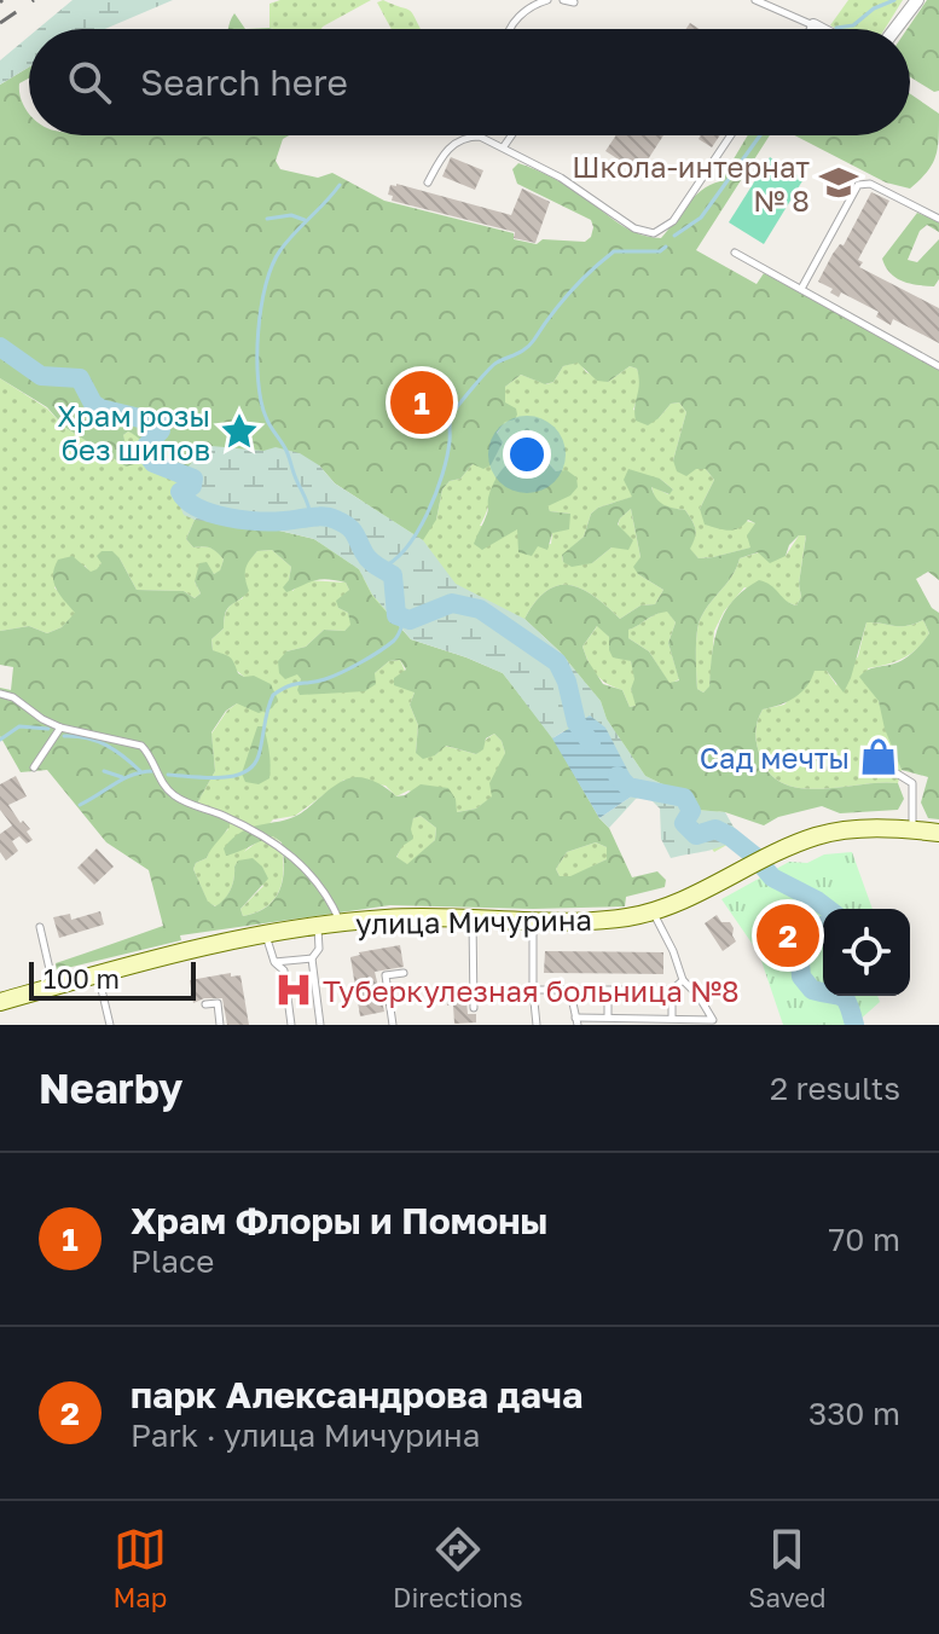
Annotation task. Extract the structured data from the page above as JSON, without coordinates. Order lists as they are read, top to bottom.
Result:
{
  "streets": {
    "main road": ["улица Мичурина"]
  },
  "places": {
    "school or university": ["Школа-интернат № 8"],
    "place": ["Храм розы без шипов"],
    "shop": ["Сад мечты"],
    "hospital": ["Туберкулезная больница №8"]
  },
  "scale_bar": "100 m",
  "page": {
    "search": "Search here",
    "pins": ["1", "2"],
    "scale": "100 m",
    "heading": ["Nearby", "2 results"],
    "list": [
      {
        "mark": "1",
        "name": "Храм Флоры и Помоны",
        "note": "Place",
        "value": "70 m"
      },
      {
        "mark": "2",
        "name": "парк Александрова дача",
        "note": "Park · улица Мичурина",
        "value": "330 m"
      }
    ],
    "nav": ["Map", "Directions", "Saved"]
  }
}
